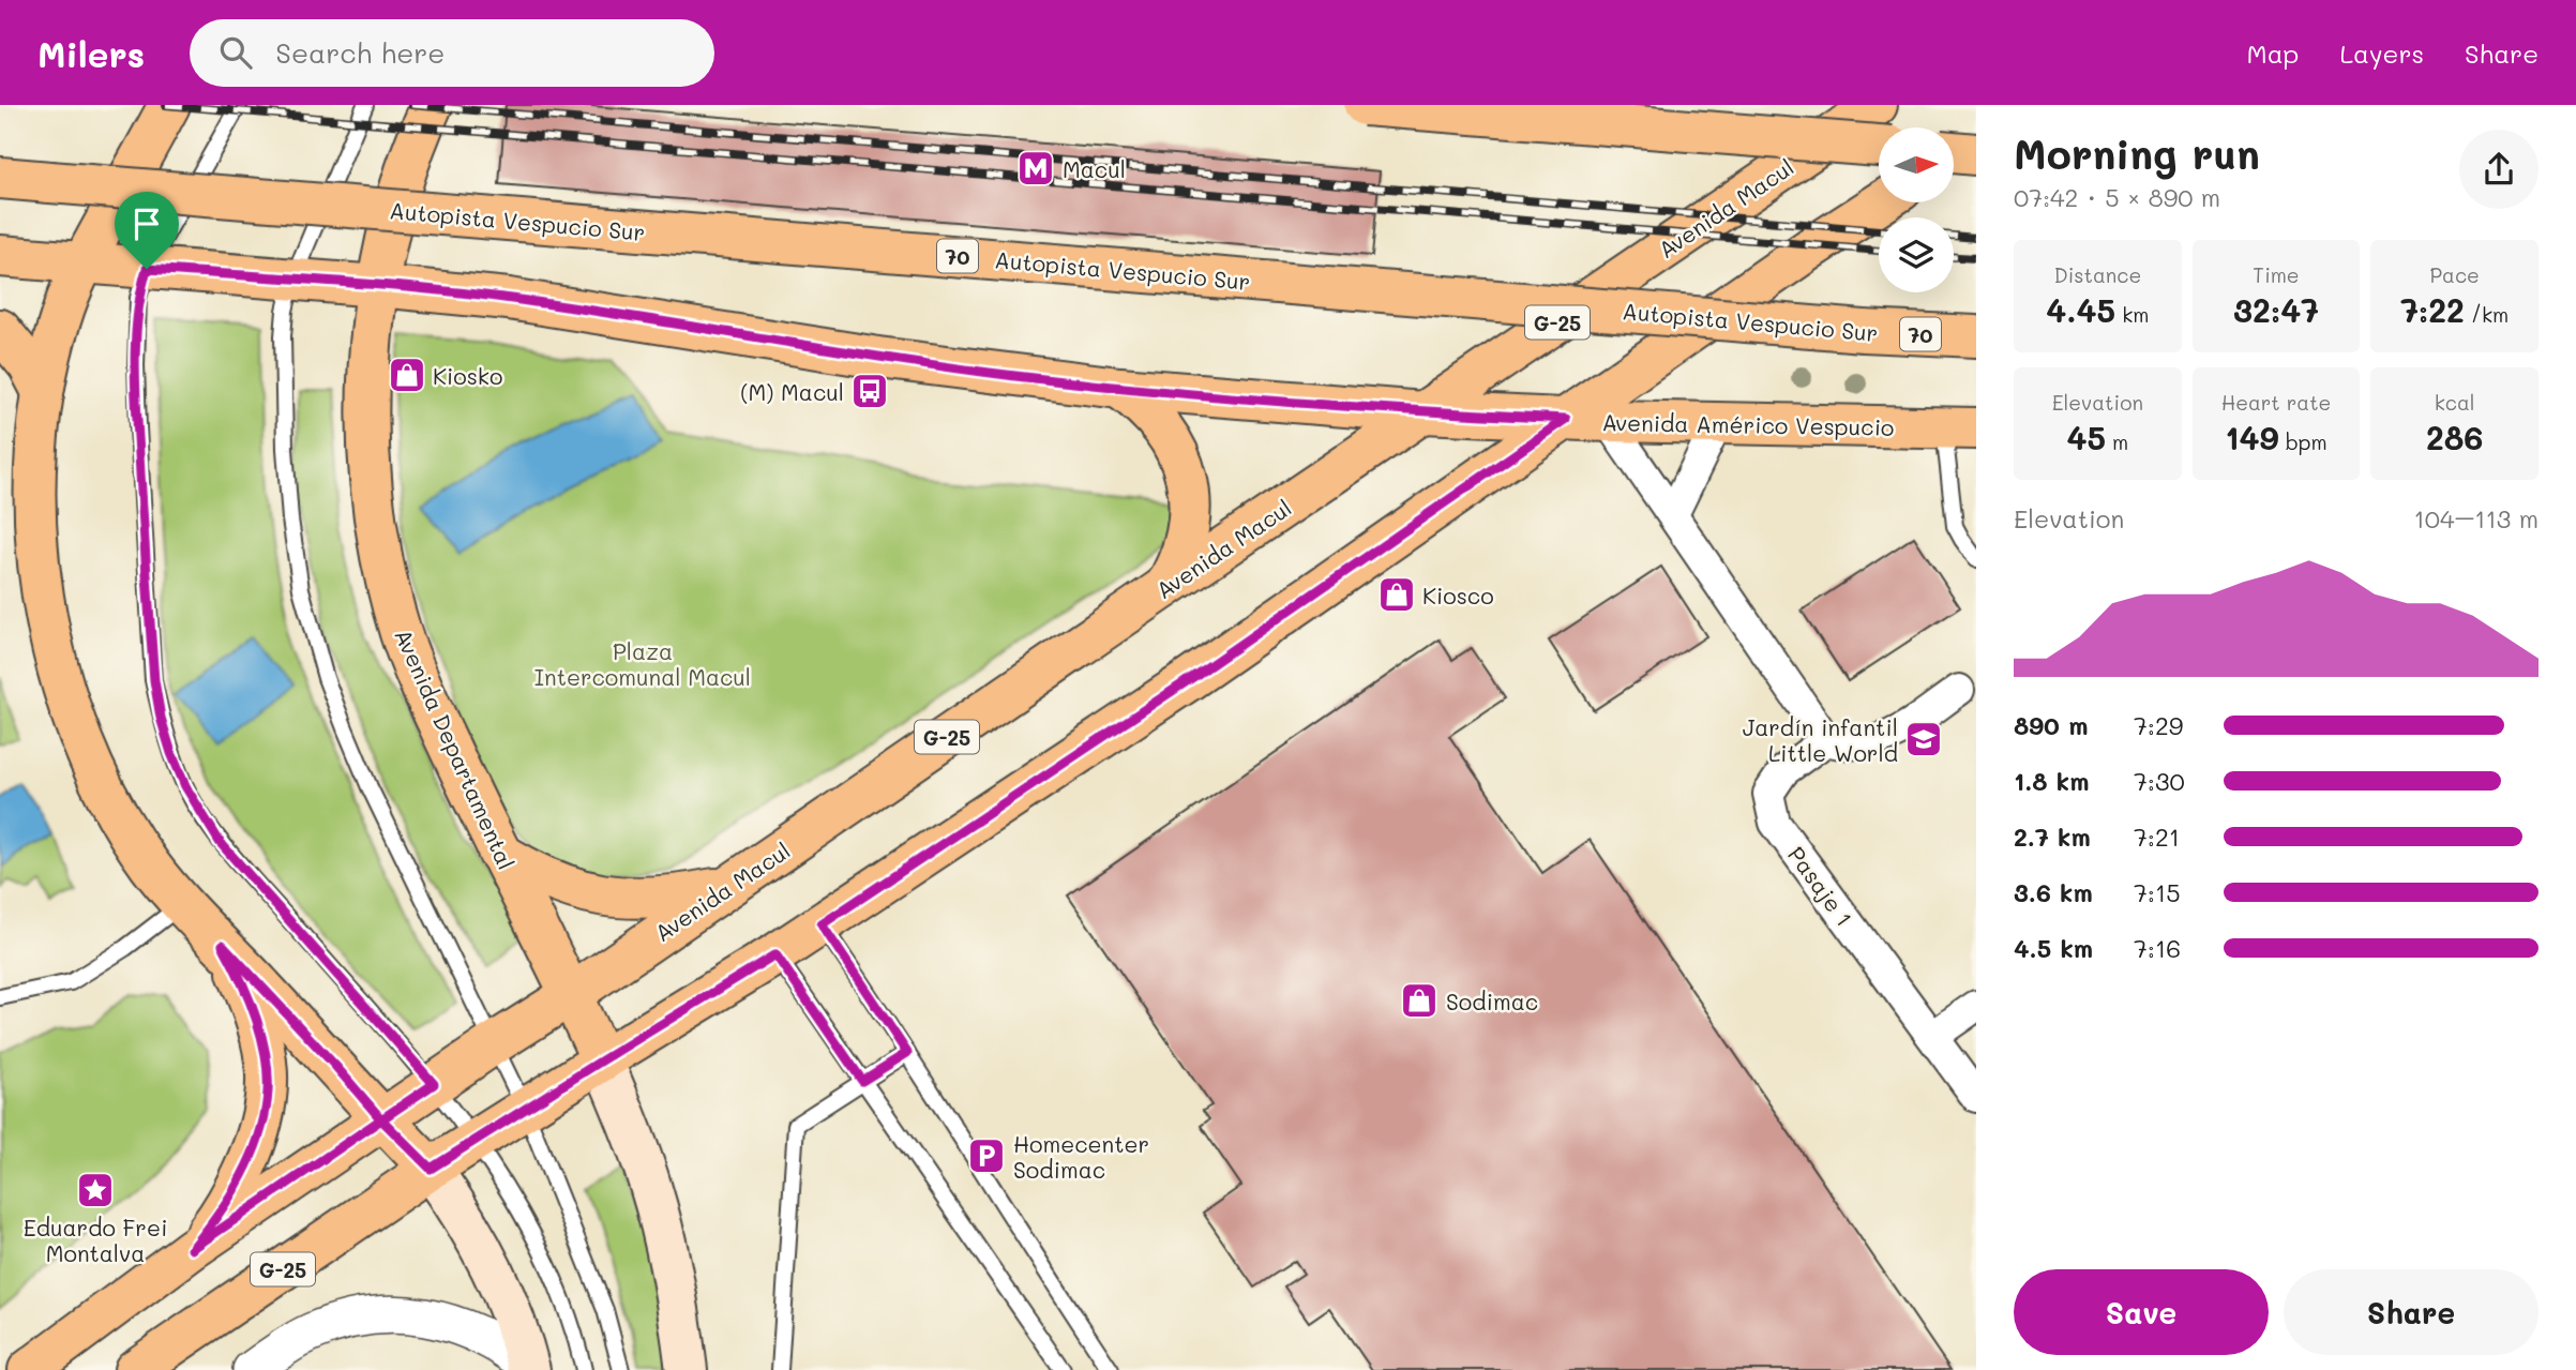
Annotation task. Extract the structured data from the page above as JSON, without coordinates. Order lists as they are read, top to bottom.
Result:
{
  "streets": {
    "main road": [
      "Avenida Macul",
      "Autopista Vespucio Sur",
      "70",
      "G-25",
      "Avenida Américo Vespucio",
      "Avenida Departamental"
    ],
    "street": ["Pasaje 1"]
  },
  "crossings": [
    ["Avenida Macul", "G-25"],
    ["Avenida Macul", "Avenida Américo Vespucio"],
    ["Avenida Macul", "Avenida Departamental"],
    ["G-25", "Avenida Américo Vespucio"],
    ["G-25", "Avenida Departamental"],
    ["Avenida Américo Vespucio", "Avenida Departamental"]
  ],
  "parks": ["Plaza Intercomunal Macul"],
  "places": {
    "metro station": ["Macul"],
    "shop": ["Kiosko", "Kiosco", "Sodimac"],
    "bus stop": ["(M) Macul"],
    "school or university": ["Jardín infantil Little World"],
    "parking": ["Homecenter Sodimac"],
    "place": ["Eduardo Frei Montalva"]
  },
  "north": "right",
  "page": {
    "header": "Milers",
    "search": "Search here",
    "nav": ["Map", "Layers", "Share"],
    "heading": ["Morning run", "07:42 · 5 × 890 m"],
    "stats": [
      ["Distance", "4.45 km"],
      ["Time", "32:47"],
      ["Pace", "7:22 /km"],
      ["Elevation", "45 m"],
      ["Heart rate", "149 bpm"],
      ["kcal", "286"]
    ],
    "chart": ["Elevation", "104–113 m"],
    "list": [
      {
        "name": "890 m",
        "note": "7:29"
      },
      {
        "name": "1.8 km",
        "note": "7:30"
      },
      {
        "name": "2.7 km",
        "note": "7:21"
      },
      {
        "name": "3.6 km",
        "note": "7:15"
      },
      {
        "name": "4.5 km",
        "note": "7:16"
      }
    ],
    "buttons": ["Save", "Share"]
  }
}
